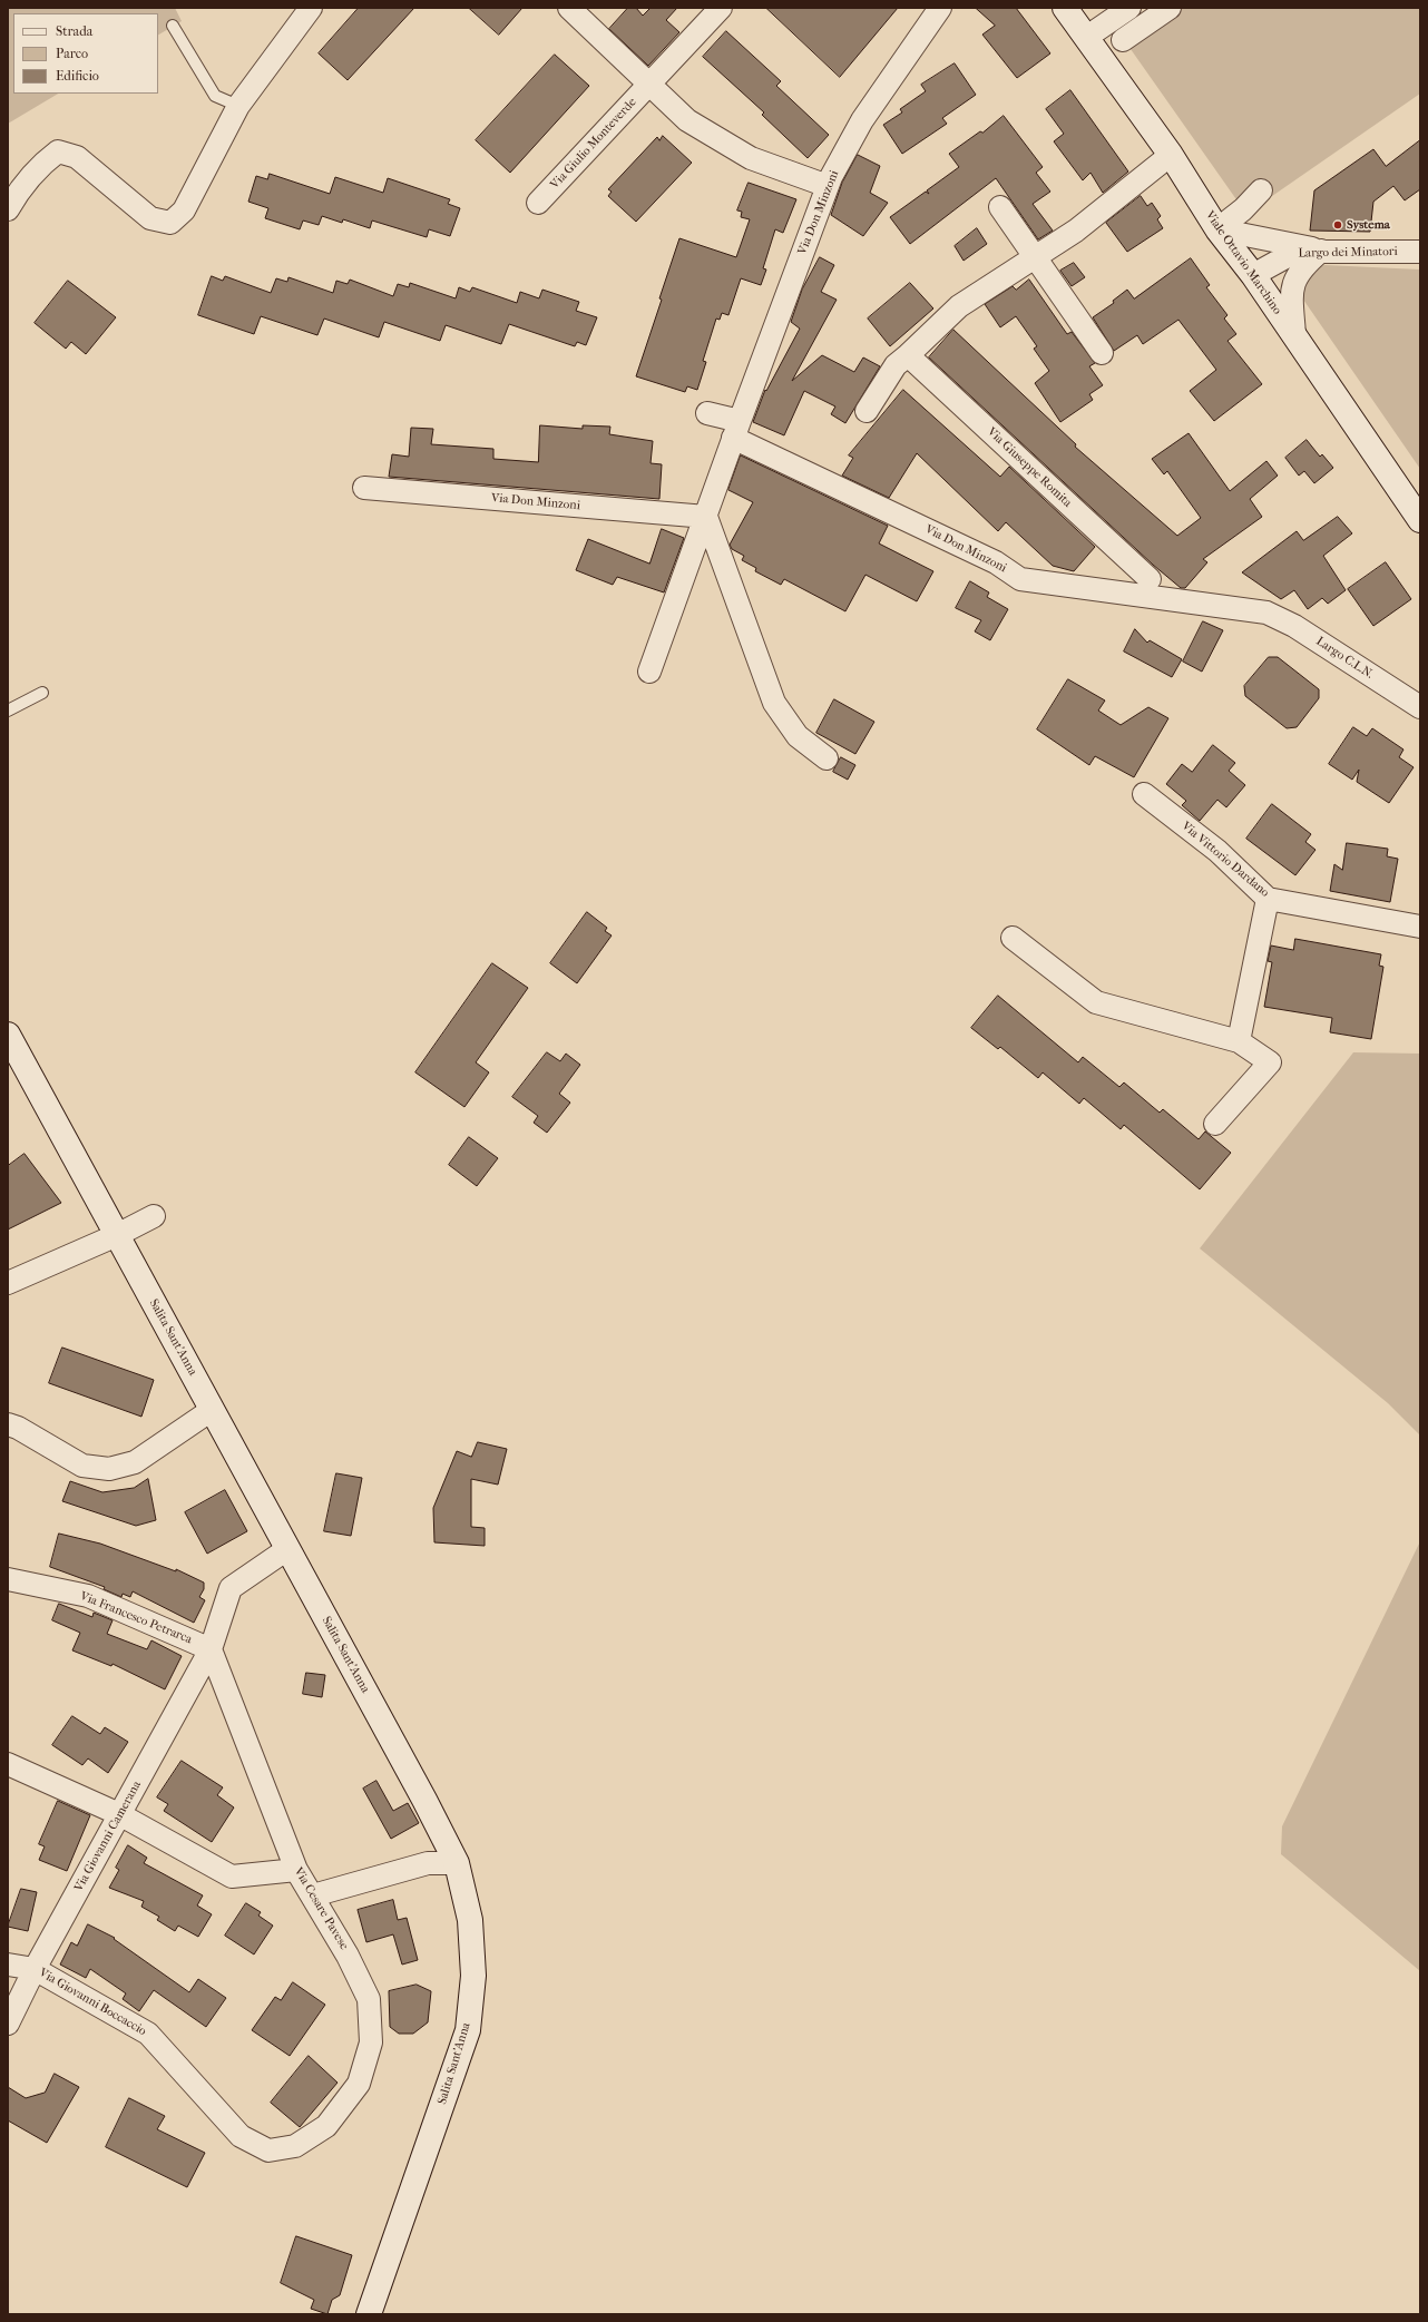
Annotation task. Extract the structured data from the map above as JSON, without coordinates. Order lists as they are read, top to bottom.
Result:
{
  "streets": {
    "street": [
      "Via Giulio Monteverde",
      "Via Don Minzoni",
      "Largo dei Minatori",
      "Viale Ottavio Marchino",
      "Via Giuseppe Romita",
      "Largo C.L.N.",
      "Via Vittorio Dardano",
      "Salita Sant'Anna",
      "Via Francesco Petrarca",
      "Via Giovanni Camerana",
      "Via Cesare Pavese",
      "Via Giovanni Boccaccio"
    ]
  },
  "crossings": [
    ["Via Don Minzoni", "Largo C.L.N."],
    ["Largo dei Minatori", "Viale Ottavio Marchino"],
    ["Via Francesco Petrarca", "Via Giovanni Camerana"],
    ["Via Francesco Petrarca", "Via Cesare Pavese"],
    ["Via Giovanni Camerana", "Via Cesare Pavese"],
    ["Via Giovanni Camerana", "Via Giovanni Boccaccio"],
    ["Via Cesare Pavese", "Via Giovanni Boccaccio"]
  ],
  "places": ["Systema"],
  "legend": ["Strada", "Parco", "Edificio"]
}
